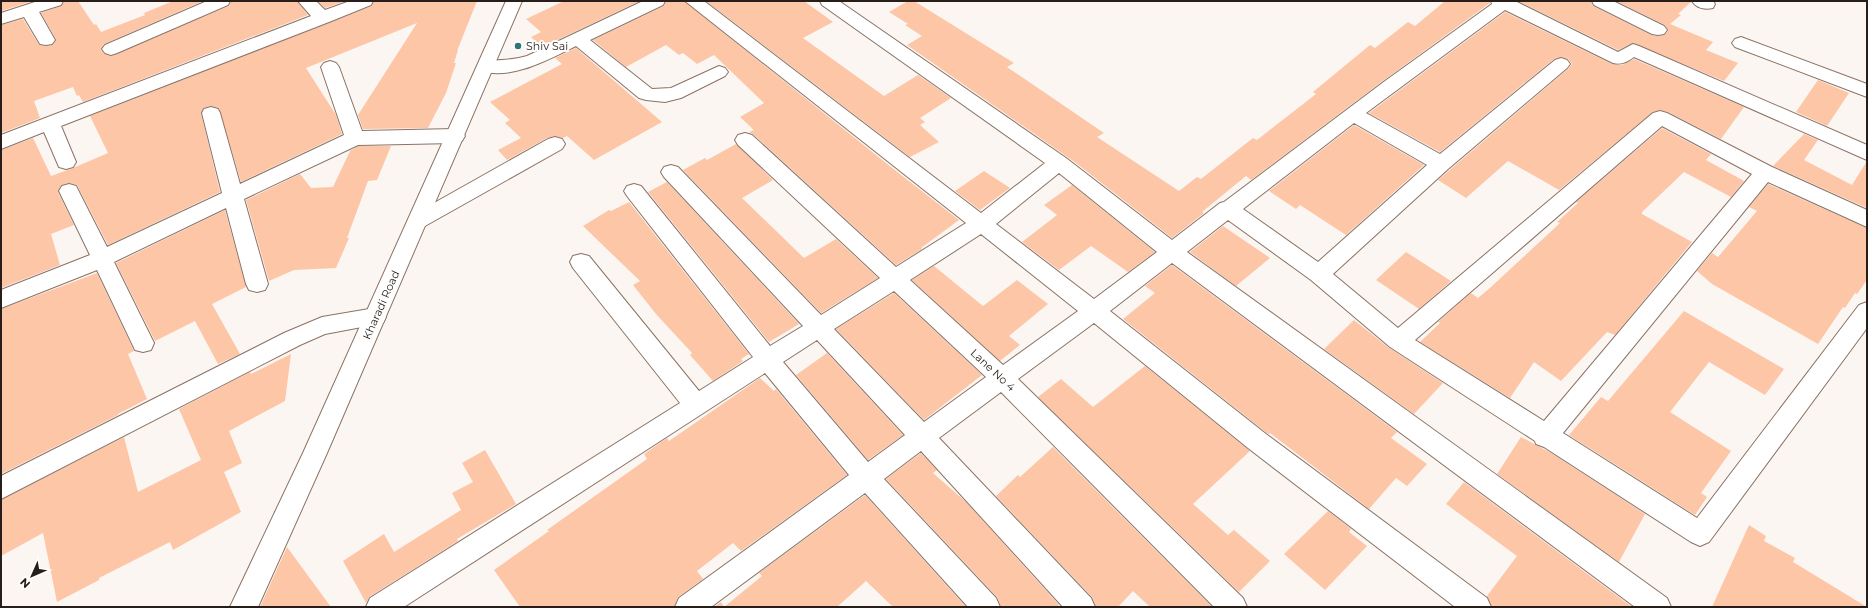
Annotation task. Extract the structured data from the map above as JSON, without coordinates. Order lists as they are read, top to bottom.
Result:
{
  "streets": {
    "street": ["Kharadi Road", "Lane No 4"]
  },
  "places": ["Shiv Sai"],
  "north": "bottom left"
}
